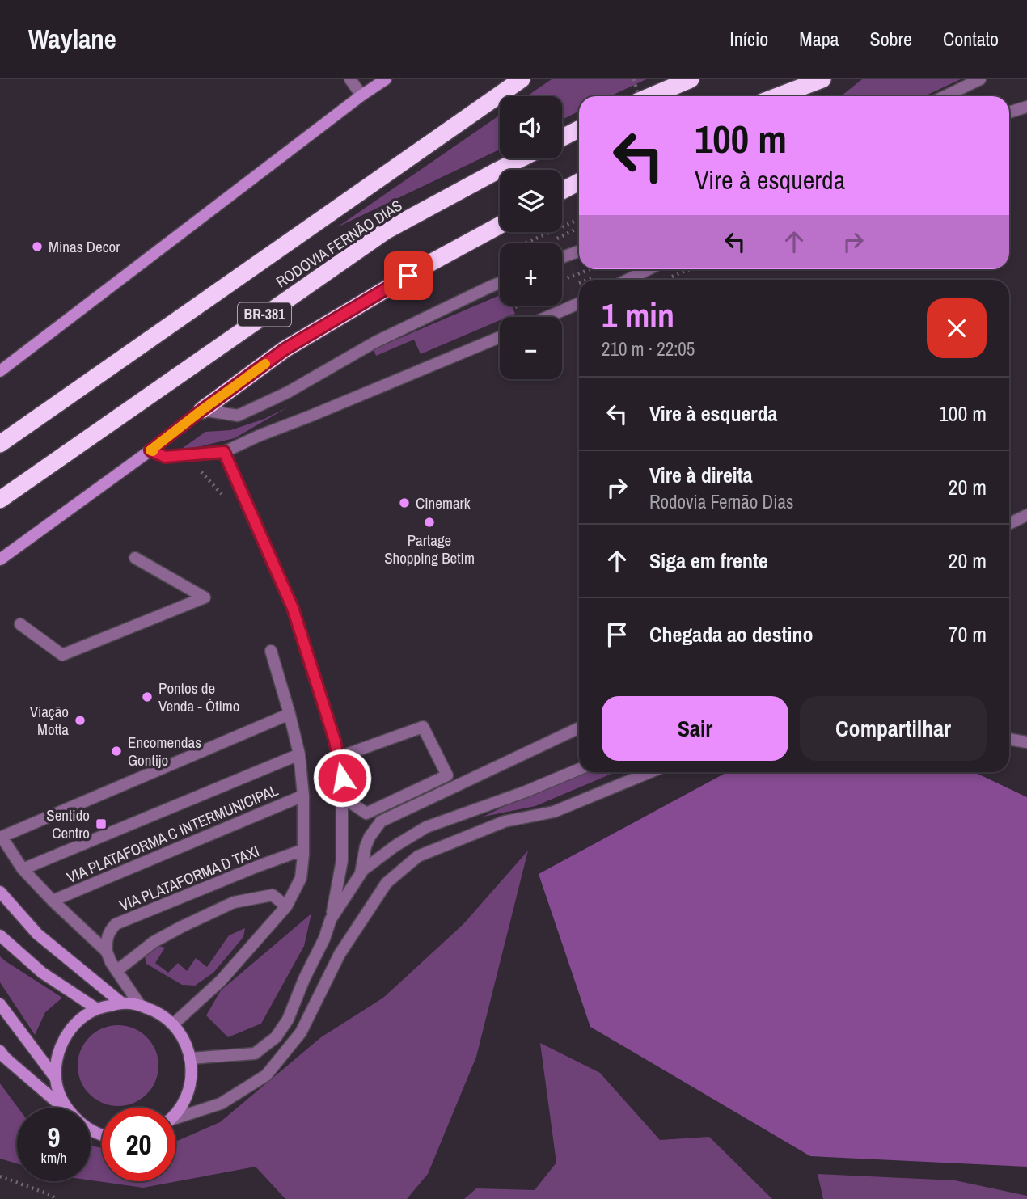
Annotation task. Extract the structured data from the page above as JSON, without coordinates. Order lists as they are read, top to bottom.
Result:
{
  "streets": {
    "highway": ["RODOVIA FERNÃO DIAS", "BR-381"],
    "street": ["VIA PLATAFORMA C INTERMUNICIPAL", "VIA PLATAFORMA D TAXI"]
  },
  "places": {
    "other": [
      "Minas Decor",
      "Cinemark",
      "Partage Shopping Betim",
      "Pontos de Venda - Ótimo",
      "Viação Motta",
      "Encomendas Gontijo"
    ],
    "transit": ["Sentido Centro"]
  },
  "page": {
    "header": "Waylane",
    "nav": [
      "Início",
      "Mapa",
      "Sobre",
      "Contato"
    ],
    "map_buttons": ["+", "−"],
    "turn": ["100 m", "Vire à esquerda"],
    "heading": ["1 min", "210 m · 22:05"],
    "list": [
      {
        "name": "Vire à esquerda",
        "value": "100 m"
      },
      {
        "name": "Vire à direita",
        "note": "Rodovia Fernão Dias",
        "value": "20 m"
      },
      {
        "name": "Siga em frente",
        "value": "20 m"
      },
      {
        "name": "Chegada ao destino",
        "value": "70 m"
      }
    ],
    "buttons": ["Sair", "Compartilhar"],
    "speed": "9 km/h",
    "limit": "20"
  }
}
